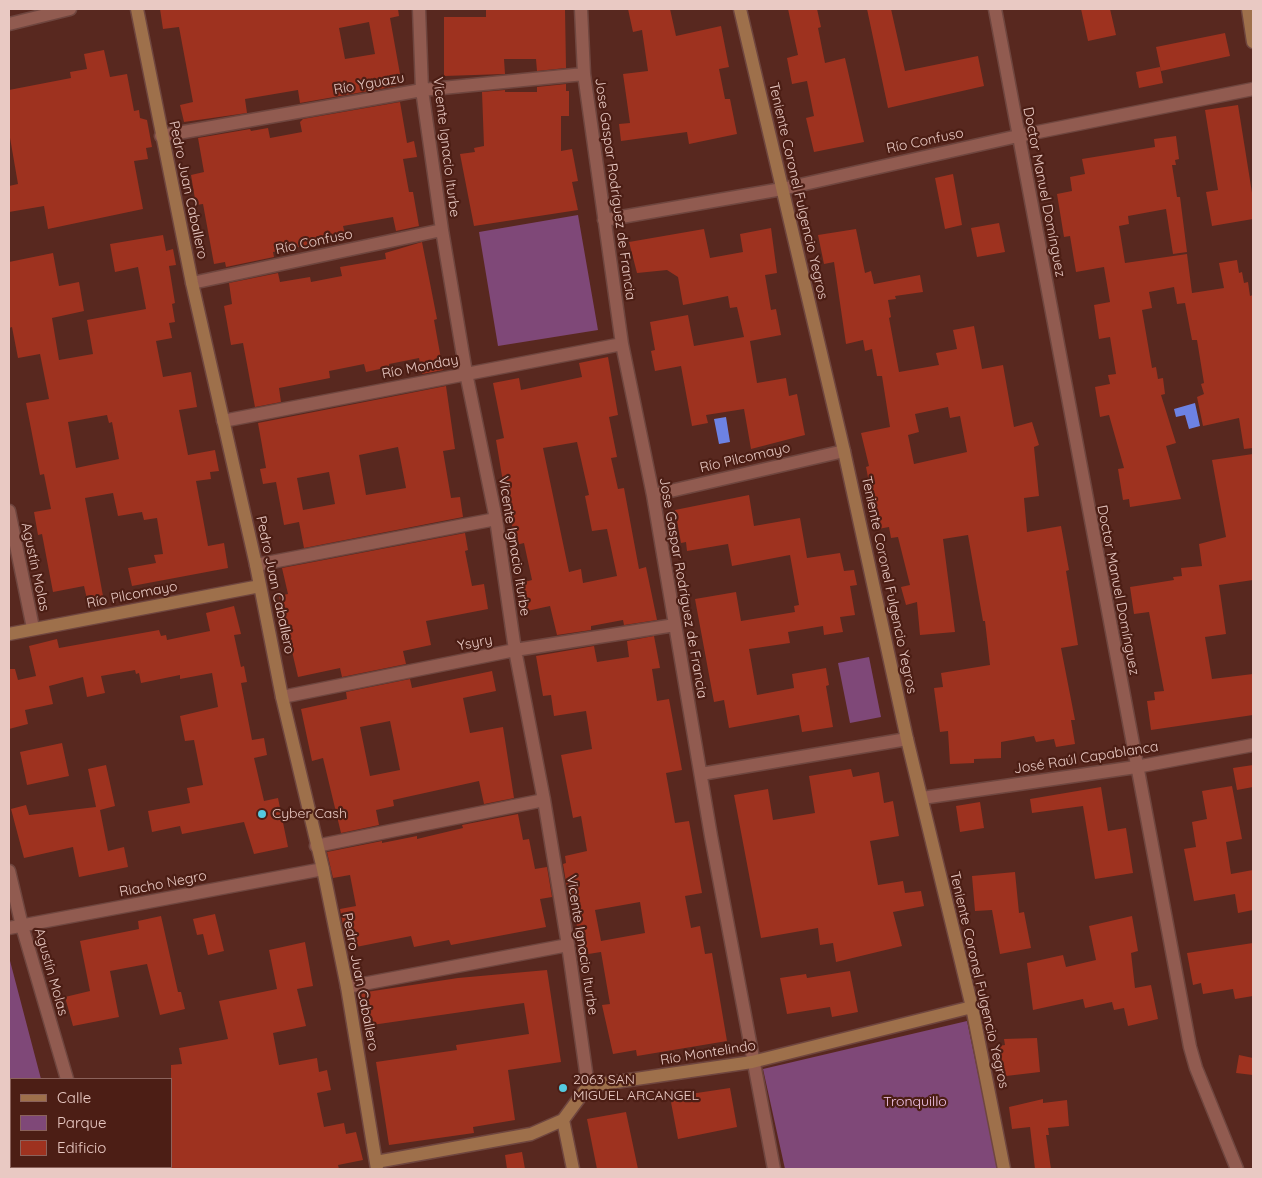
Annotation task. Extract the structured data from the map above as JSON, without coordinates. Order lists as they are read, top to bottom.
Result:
{
  "streets": {
    "street": [
      "Río Yguazu",
      "Río Confuso",
      "Vicente Ignacio Iturbe",
      "Jose Gaspar Rodríguez de Francia",
      "Pedro Juan Caballero",
      "Teniente Coronel Fulgencio Yegros",
      "Doctor Manuel Domínguez",
      "Río Monday",
      "Río Pilcomayo",
      "Agustín Molas",
      "Ysyry",
      "José Raúl Capablanca",
      "Riacho Negro",
      "Río Montelindo"
    ]
  },
  "crossings": [
    ["Río Yguazu", "Vicente Ignacio Iturbe"],
    ["Río Yguazu", "Jose Gaspar Rodríguez de Francia"],
    ["Río Yguazu", "Pedro Juan Caballero"],
    ["Río Confuso", "Vicente Ignacio Iturbe"],
    ["Río Confuso", "Jose Gaspar Rodríguez de Francia"],
    ["Río Confuso", "Pedro Juan Caballero"],
    ["Río Confuso", "Teniente Coronel Fulgencio Yegros"],
    ["Río Confuso", "Doctor Manuel Domínguez"],
    ["Vicente Ignacio Iturbe", "Río Monday"],
    ["Vicente Ignacio Iturbe", "Ysyry"],
    ["Vicente Ignacio Iturbe", "Río Montelindo"],
    ["Jose Gaspar Rodríguez de Francia", "Río Monday"],
    ["Jose Gaspar Rodríguez de Francia", "Río Pilcomayo"],
    ["Jose Gaspar Rodríguez de Francia", "Ysyry"],
    ["Jose Gaspar Rodríguez de Francia", "Río Montelindo"],
    ["Pedro Juan Caballero", "Río Monday"],
    ["Pedro Juan Caballero", "Río Pilcomayo"],
    ["Pedro Juan Caballero", "Ysyry"],
    ["Pedro Juan Caballero", "Riacho Negro"],
    ["Teniente Coronel Fulgencio Yegros", "Río Pilcomayo"],
    ["Teniente Coronel Fulgencio Yegros", "José Raúl Capablanca"],
    ["Teniente Coronel Fulgencio Yegros", "Río Montelindo"],
    ["Doctor Manuel Domínguez", "José Raúl Capablanca"],
    ["Río Pilcomayo", "Agustín Molas"],
    ["Agustín Molas", "Riacho Negro"]
  ],
  "parks": ["Tronquillo"],
  "places": ["Cyber Cash", "2063 SAN MIGUEL ARCANGEL"],
  "legend": ["Calle", "Parque", "Edificio"]
}
